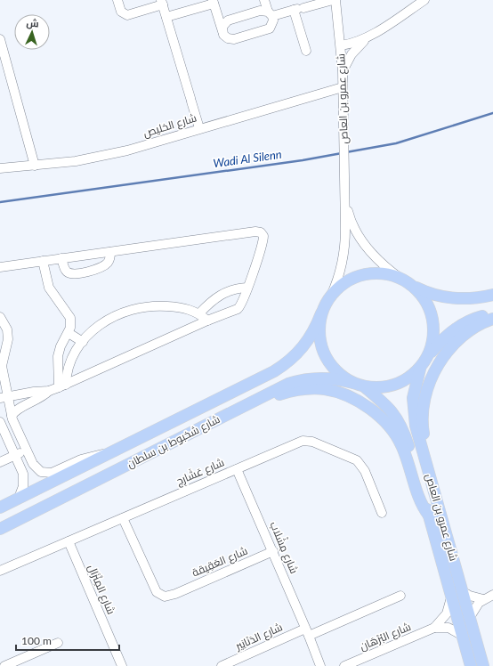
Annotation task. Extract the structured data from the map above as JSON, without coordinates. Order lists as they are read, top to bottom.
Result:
{
  "streets": {
    "main road": ["شارع عمرو بن العاص", "شارع شخبوط بن سلطان"],
    "street": [
      "شارع الخليص",
      "شارع عَشَارِج",
      "شارع مِشْلاب",
      "شارع العَقِيقة",
      "شارع المِنْزَال",
      "شارع الدَنَانِير",
      "شارع البُرْهَان"
    ]
  },
  "crossings": [
    ["شارع عمرو بن العاص", "شارع الخليص"],
    ["شارع عمرو بن العاص", "شارع شخبوط بن سلطان"],
    ["شارع عمرو بن العاص", "شارع البُرْهَان"],
    ["شارع عَشَارِج", "شارع مِشْلاب"],
    ["شارع عَشَارِج", "شارع العَقِيقة"],
    ["شارع عَشَارِج", "شارع المِنْزَال"],
    ["شارع مِشْلاب", "شارع العَقِيقة"],
    ["شارع مِشْلاب", "شارع الدَنَانِير"]
  ],
  "water": ["Wadi Al Silenn"],
  "scale_bar": "100 m",
  "north": "top"
}
